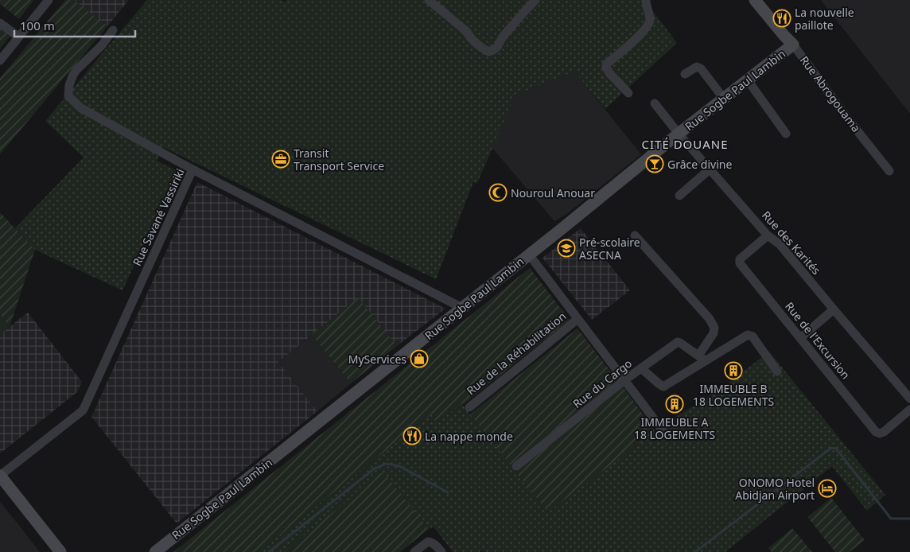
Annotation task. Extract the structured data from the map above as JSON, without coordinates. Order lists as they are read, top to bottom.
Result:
{
  "streets": {
    "street": [
      "Rue Sogbe Paul Lambin",
      "Rue Abrogouama",
      "Rue Savané Vassiriki",
      "Rue des Karités",
      "Rue de l'Excursion",
      "Rue de la Réhabilitation",
      "Rue du Cargo"
    ]
  },
  "crossings": [
    ["Rue Sogbe Paul Lambin", "Rue Abrogouama"],
    ["Rue Sogbe Paul Lambin", "Rue Savané Vassiriki"],
    ["Rue Sogbe Paul Lambin", "Rue des Karités"],
    ["Rue des Karités", "Rue de l'Excursion"]
  ],
  "districts": ["CITÉ DOUANE"],
  "places": {
    "restaurant": ["La nouvelle paillote", "La nappe monde"],
    "office": ["Transit Transport Service"],
    "bar": ["Grâce divine"],
    "mosque": ["Nouroul Anouar"],
    "school or university": ["Pré-scolaire ASECNA"],
    "shop": ["MyServices"],
    "building": ["IMMEUBLE B 18 LOGEMENTS", "IMMEUBLE A 18 LOGEMENTS"],
    "hotel": ["ONOMO Hotel Abidjan Airport"]
  },
  "scale_bar": "100 m"
}
